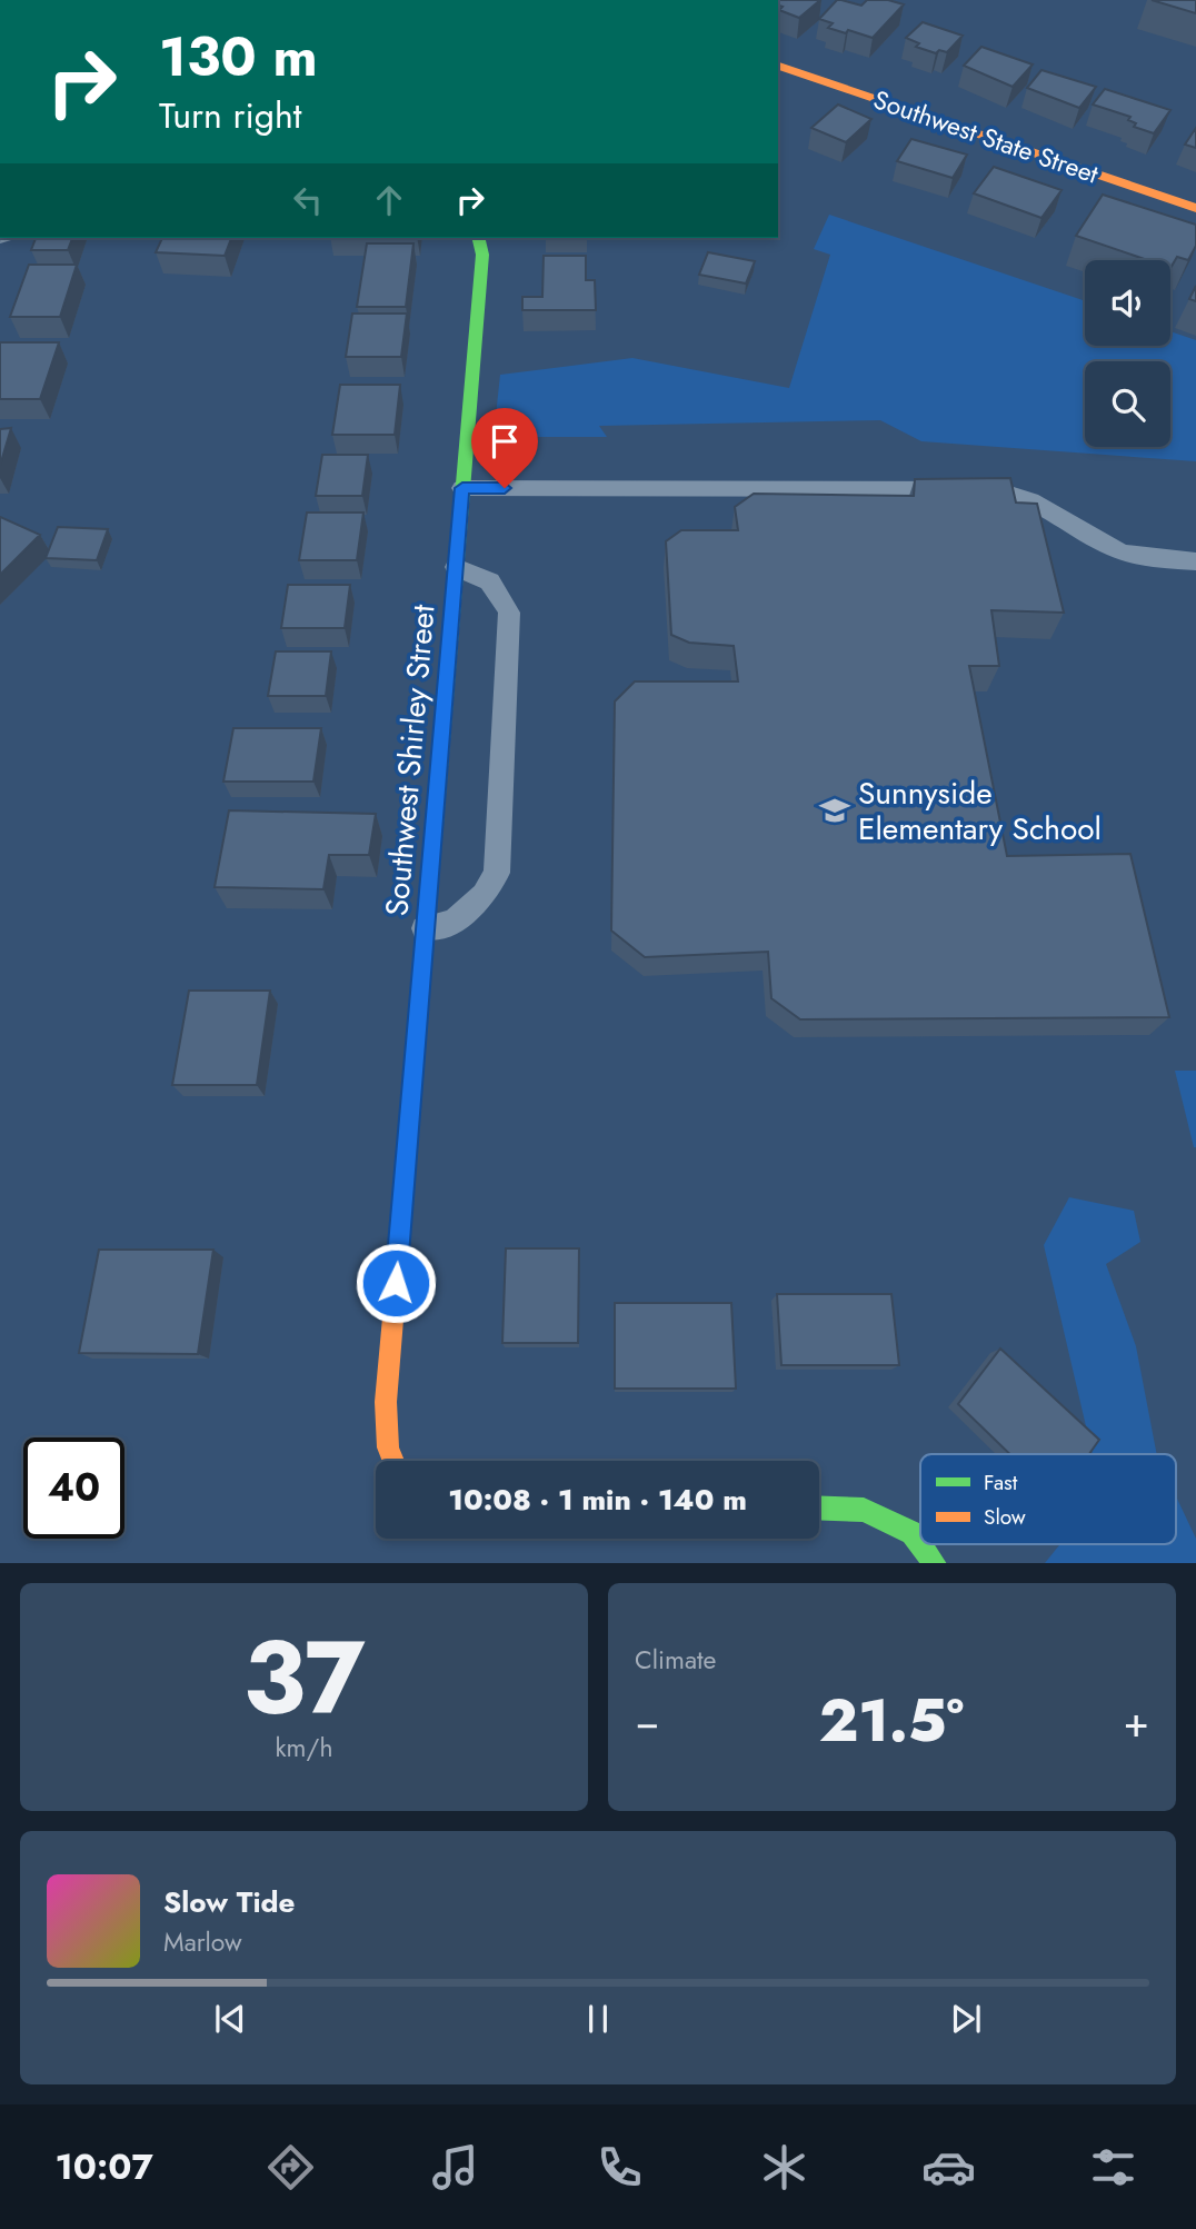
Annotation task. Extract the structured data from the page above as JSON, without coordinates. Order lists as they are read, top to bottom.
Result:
{
  "streets": {
    "street": ["Southwest State Street", "Southwest Shirley Street"]
  },
  "places": {
    "school or university": ["Sunnyside Elementary School"]
  },
  "legend": ["Fast", "Slow"],
  "page": {
    "turn": ["130 m", "Turn right"],
    "limit": "40",
    "trip": "10:08 · 1 min · 140 m",
    "tile": [
      ["37", "km/h"],
      "Climate"
    ],
    "heat": ["−", "21.5°", "+"],
    "song": ["Slow Tide", "Marlow"],
    "tabs": "10:07"
  }
}
